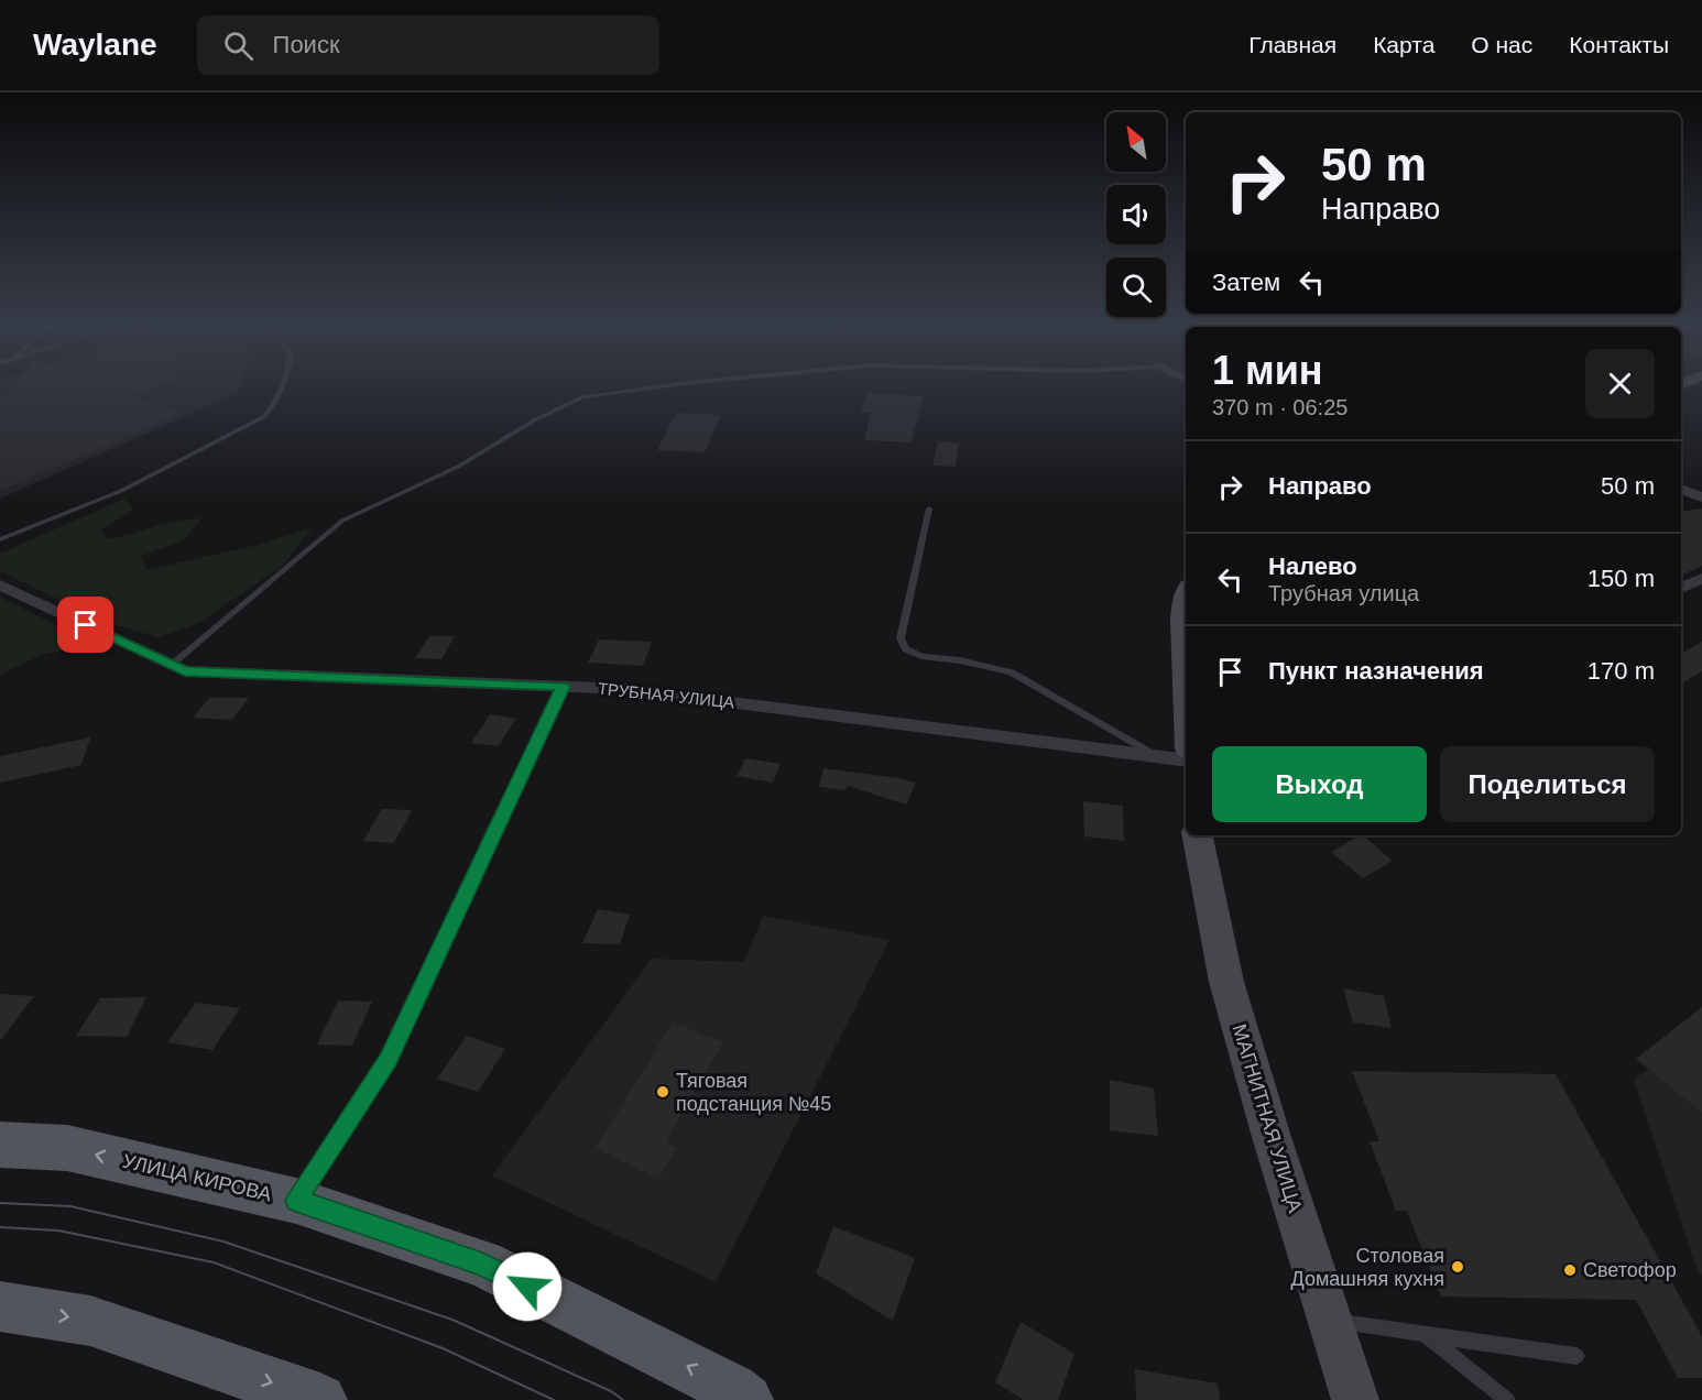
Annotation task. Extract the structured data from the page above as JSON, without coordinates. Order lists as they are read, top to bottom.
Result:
{
  "streets": {
    "main road": ["УЛИЦА КИРОВА"],
    "street": ["ТРУБНАЯ УЛИЦА", "МАГНИТНАЯ УЛИЦА"]
  },
  "places": ["Тяговая подстанция №45", "Столовая Домашняя кухня", "Светофор"],
  "north": "top left",
  "page": {
    "header": "Waylane",
    "search": "Поиск",
    "nav": [
      "Главная",
      "Карта",
      "О нас",
      "Контакты"
    ],
    "turn": ["50 m", "Направо"],
    "then": "Затем",
    "heading": ["1 мин", "370 m · 06:25"],
    "list": [
      {
        "name": "Направо",
        "value": "50 m"
      },
      {
        "name": "Налево",
        "note": "Трубная улица",
        "value": "150 m"
      },
      {
        "name": "Пункт назначения",
        "value": "170 m"
      }
    ],
    "buttons": ["Выход", "Поделиться"]
  }
}
